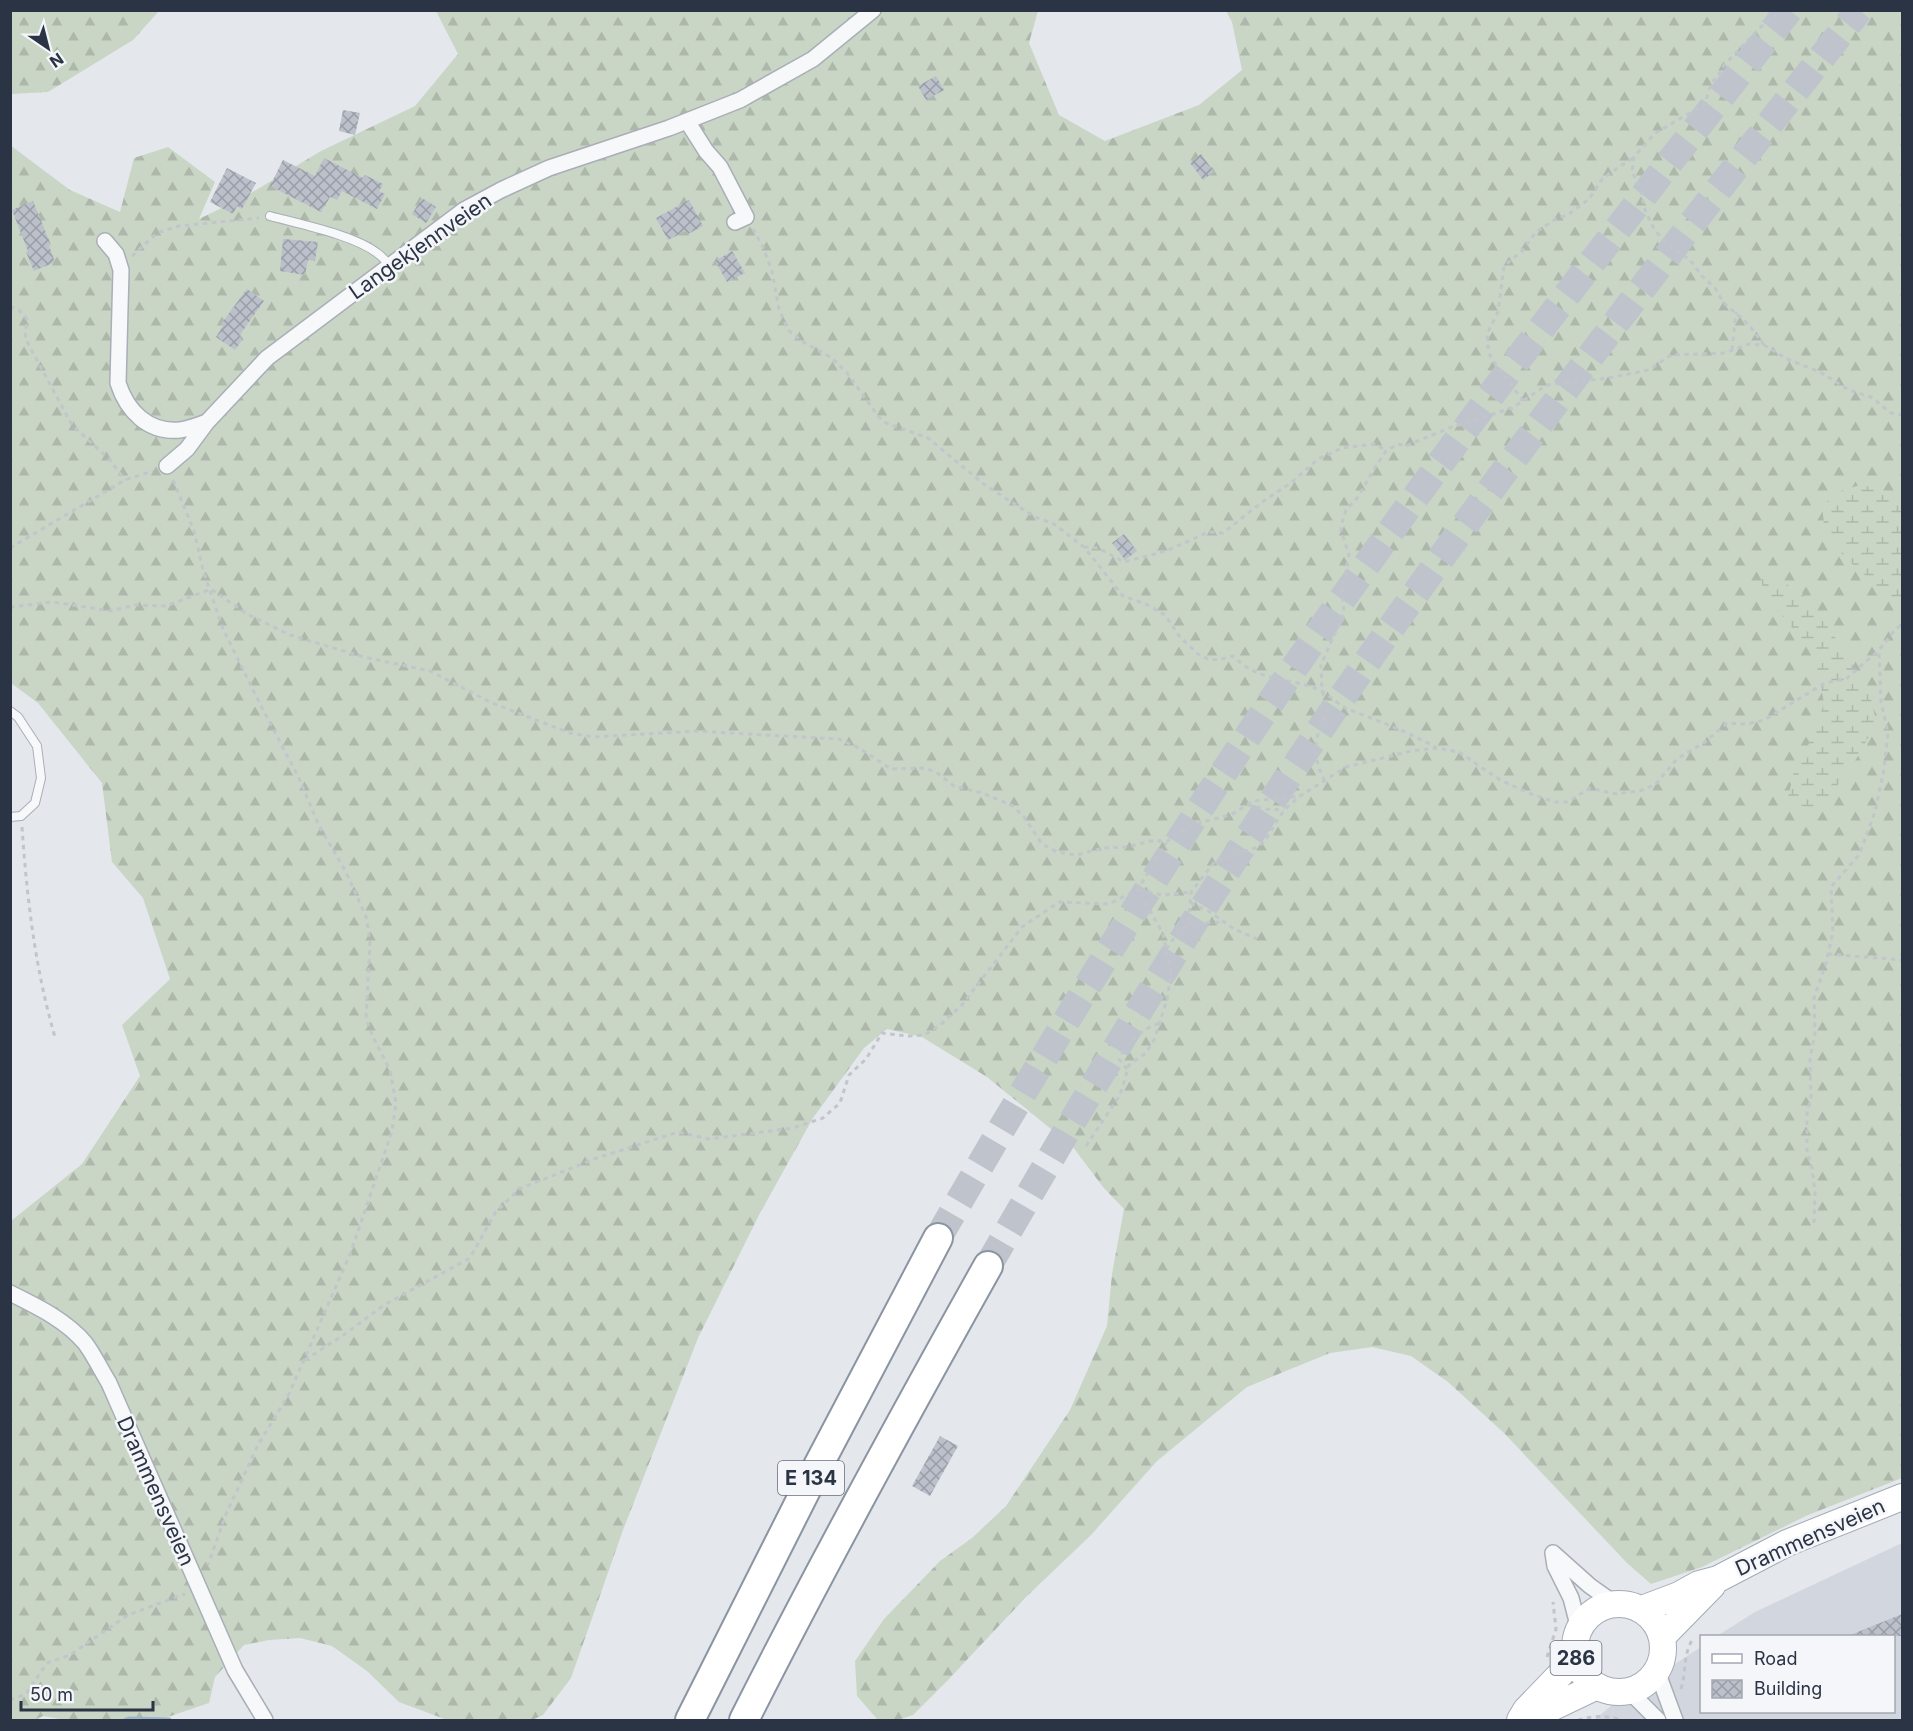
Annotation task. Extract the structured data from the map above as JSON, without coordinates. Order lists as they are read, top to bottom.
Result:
{
  "streets": {
    "highway": ["E 134"],
    "main road": ["Drammensveien", "286"],
    "street": ["Langekjennveien"]
  },
  "legend": ["Road", "Building"],
  "scale_bar": "50 m",
  "north": "bottom right"
}
